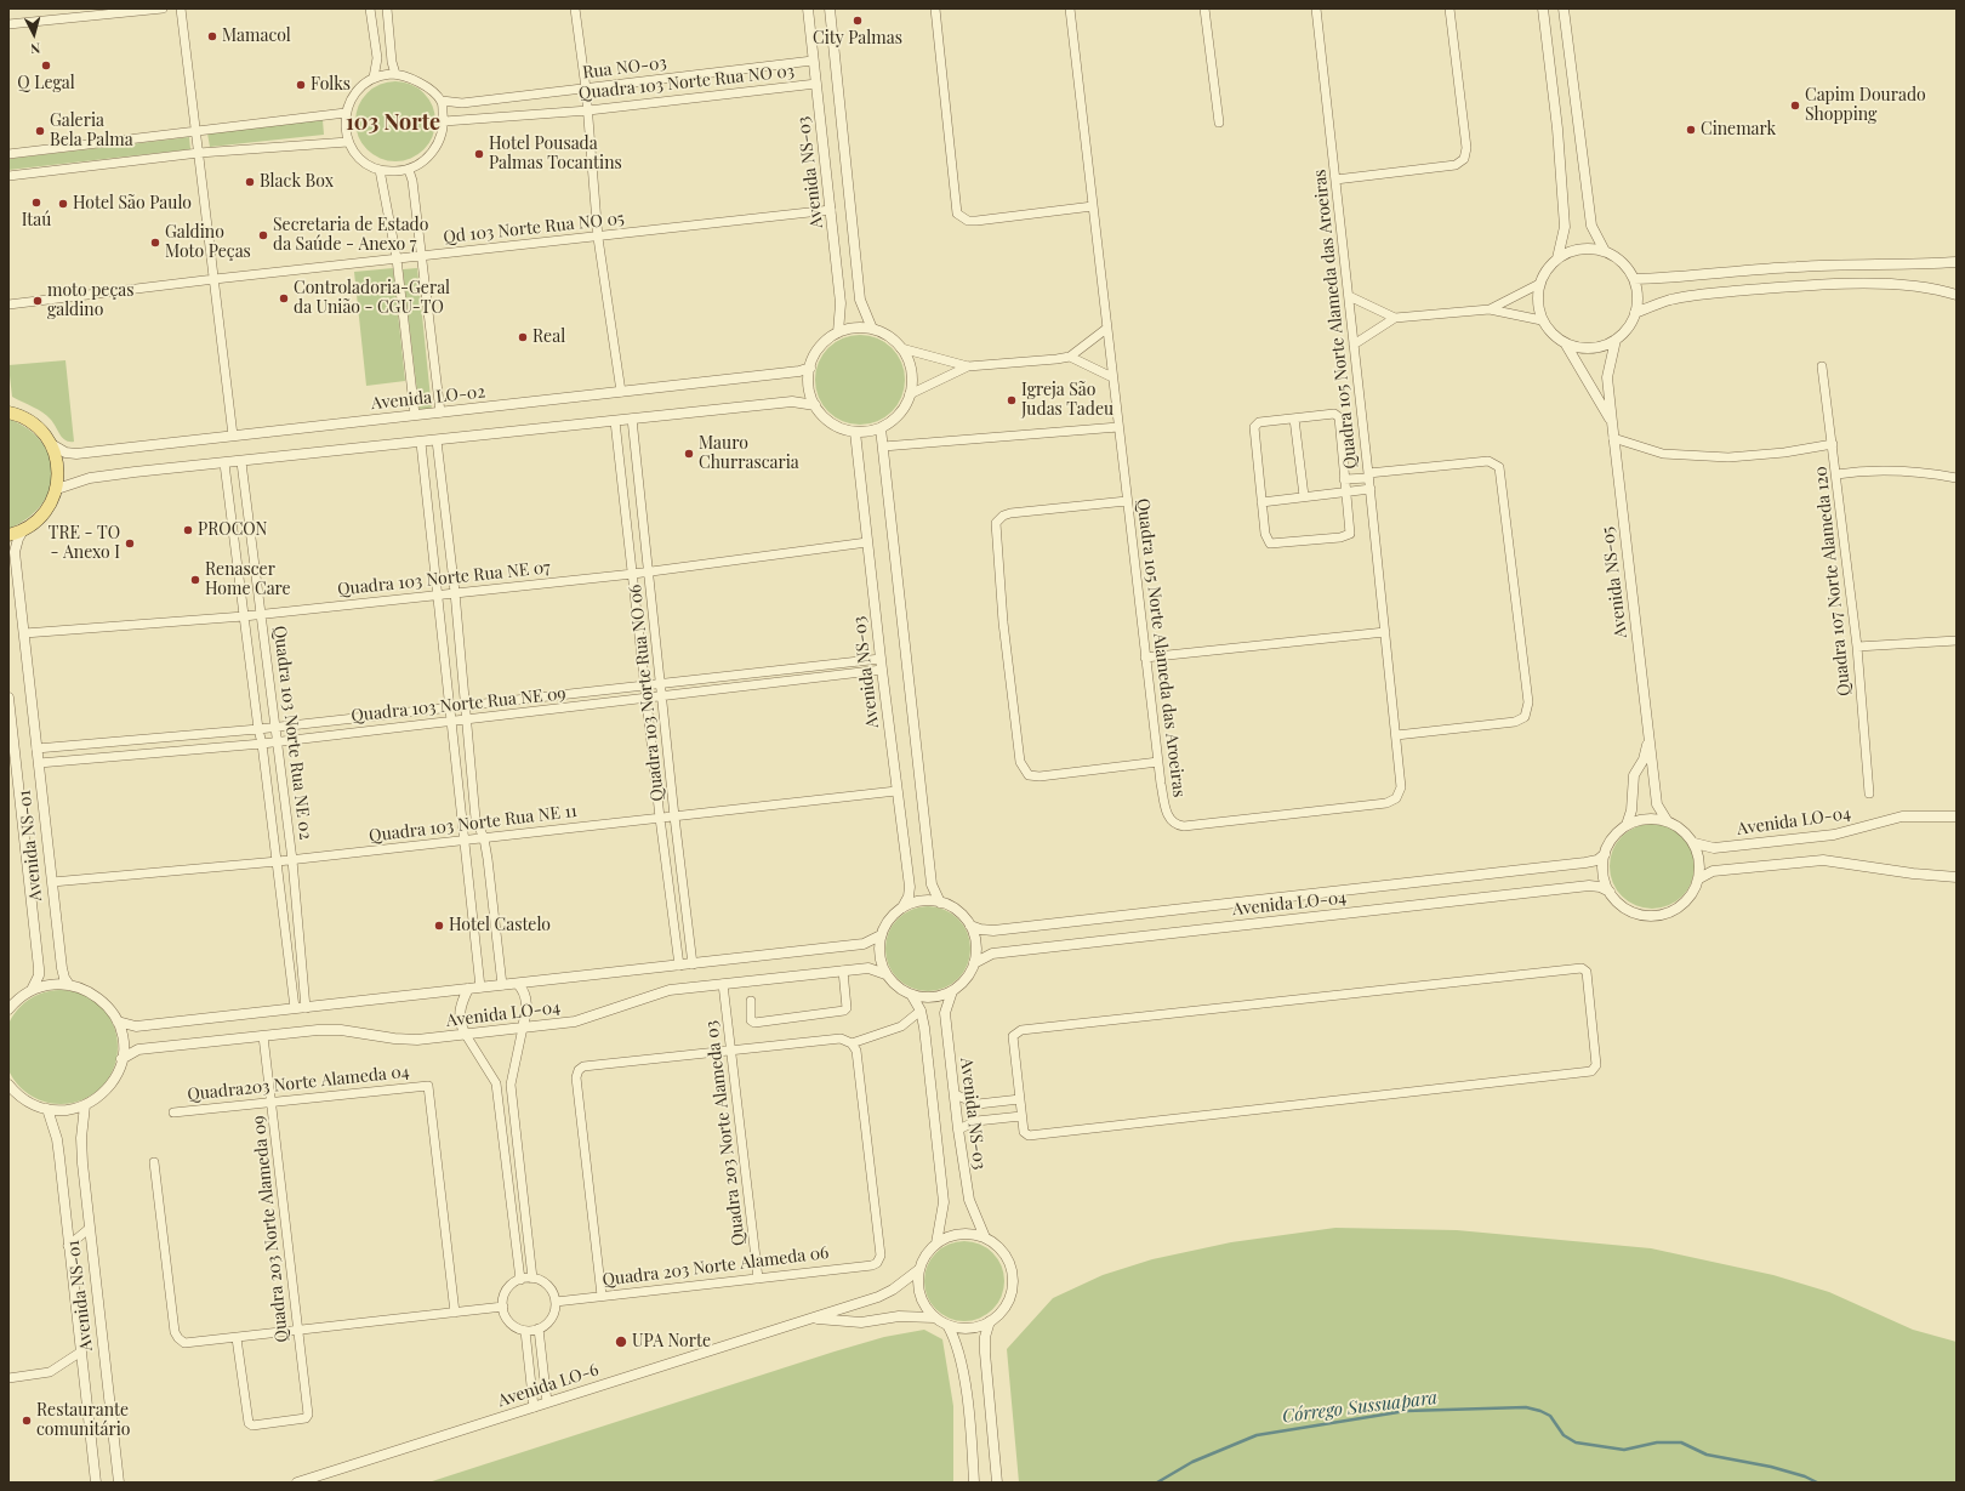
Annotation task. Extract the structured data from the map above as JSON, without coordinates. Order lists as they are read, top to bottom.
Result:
{
  "streets": {
    "street": [
      "Rua NO-03",
      "Quadra 103 Norte Rua NO 03",
      "Avenida NS-03",
      "Qd 103 Norte Rua NO 05",
      "Quadra 105 Norte Alameda das Aroeiras",
      "Avenida LO-02",
      "Quadra 103 Norte Rua NE 07",
      "Quadra 107 Norte Alameda 120",
      "Avenida NS-05",
      "Quadra 103 Norte Rua NO 06",
      "Quadra 103 Norte Rua NE 09",
      "Quadra 103 Norte Rua NE 02",
      "Avenida LO-04",
      "Quadra 103 Norte Rua NE 11",
      "Avenida NS-01",
      "Quadra203 Norte Alameda 04",
      "Quadra 203 Norte Alameda 03",
      "Quadra 203 Norte Alameda 09",
      "Quadra 203 Norte Alameda 06",
      "Avenida LO-6"
    ]
  },
  "crossings": [
    ["Rua NO-03", "Quadra 103 Norte Rua NO 03"],
    ["Rua NO-03", "Avenida NS-03"],
    ["Quadra 103 Norte Rua NO 03", "Avenida NS-03"],
    ["Avenida NS-03", "Qd 103 Norte Rua NO 05"],
    ["Avenida NS-03", "Avenida LO-02"],
    ["Avenida NS-03", "Quadra 103 Norte Rua NE 07"],
    ["Avenida NS-03", "Quadra 103 Norte Rua NE 09"],
    ["Avenida NS-03", "Avenida LO-04"],
    ["Avenida NS-03", "Quadra 103 Norte Rua NE 11"],
    ["Avenida NS-03", "Avenida LO-6"],
    ["Quadra 103 Norte Rua NE 07", "Quadra 103 Norte Rua NO 06"],
    ["Quadra 103 Norte Rua NE 07", "Quadra 103 Norte Rua NE 02"],
    ["Quadra 103 Norte Rua NE 07", "Avenida NS-01"],
    ["Avenida NS-05", "Avenida LO-04"],
    ["Quadra 103 Norte Rua NO 06", "Quadra 103 Norte Rua NE 09"],
    ["Quadra 103 Norte Rua NO 06", "Avenida LO-04"],
    ["Quadra 103 Norte Rua NO 06", "Quadra 103 Norte Rua NE 11"],
    ["Quadra 103 Norte Rua NE 09", "Quadra 103 Norte Rua NE 02"],
    ["Quadra 103 Norte Rua NE 09", "Avenida NS-01"],
    ["Quadra 103 Norte Rua NE 02", "Avenida LO-04"],
    ["Quadra 103 Norte Rua NE 02", "Quadra 103 Norte Rua NE 11"],
    ["Avenida LO-04", "Quadra 203 Norte Alameda 03"],
    ["Avenida LO-04", "Quadra 203 Norte Alameda 09"],
    ["Quadra 103 Norte Rua NE 11", "Avenida NS-01"],
    ["Quadra203 Norte Alameda 04", "Quadra 203 Norte Alameda 09"],
    ["Quadra 203 Norte Alameda 03", "Quadra 203 Norte Alameda 06"]
  ],
  "districts": ["103 Norte"],
  "water": ["Córrego Sussuapara"],
  "places": [
    "City Palmas",
    "Mamacol",
    "Q Legal",
    "Folks",
    "Capim Dourado Shopping",
    "Cinemark",
    "Galeria Bela Palma",
    "Hotel Pousada Palmas Tocantins",
    "Black Box",
    "Itaú",
    "Hotel São Paulo",
    "Secretaria de Estado da Saúde - Anexo 7",
    "Galdino Moto Peças",
    "Controladoria-Geral da União - CGU-TO",
    "moto peças galdino",
    "Real",
    "Igreja São Judas Tadeu",
    "Mauro Churrascaria",
    "PROCON",
    "TRE - TO - Anexo I",
    "Renascer Home Care",
    "Hotel Castelo",
    "UPA Norte",
    "Restaurante comunitário"
  ],
  "north": "bottom"
}
